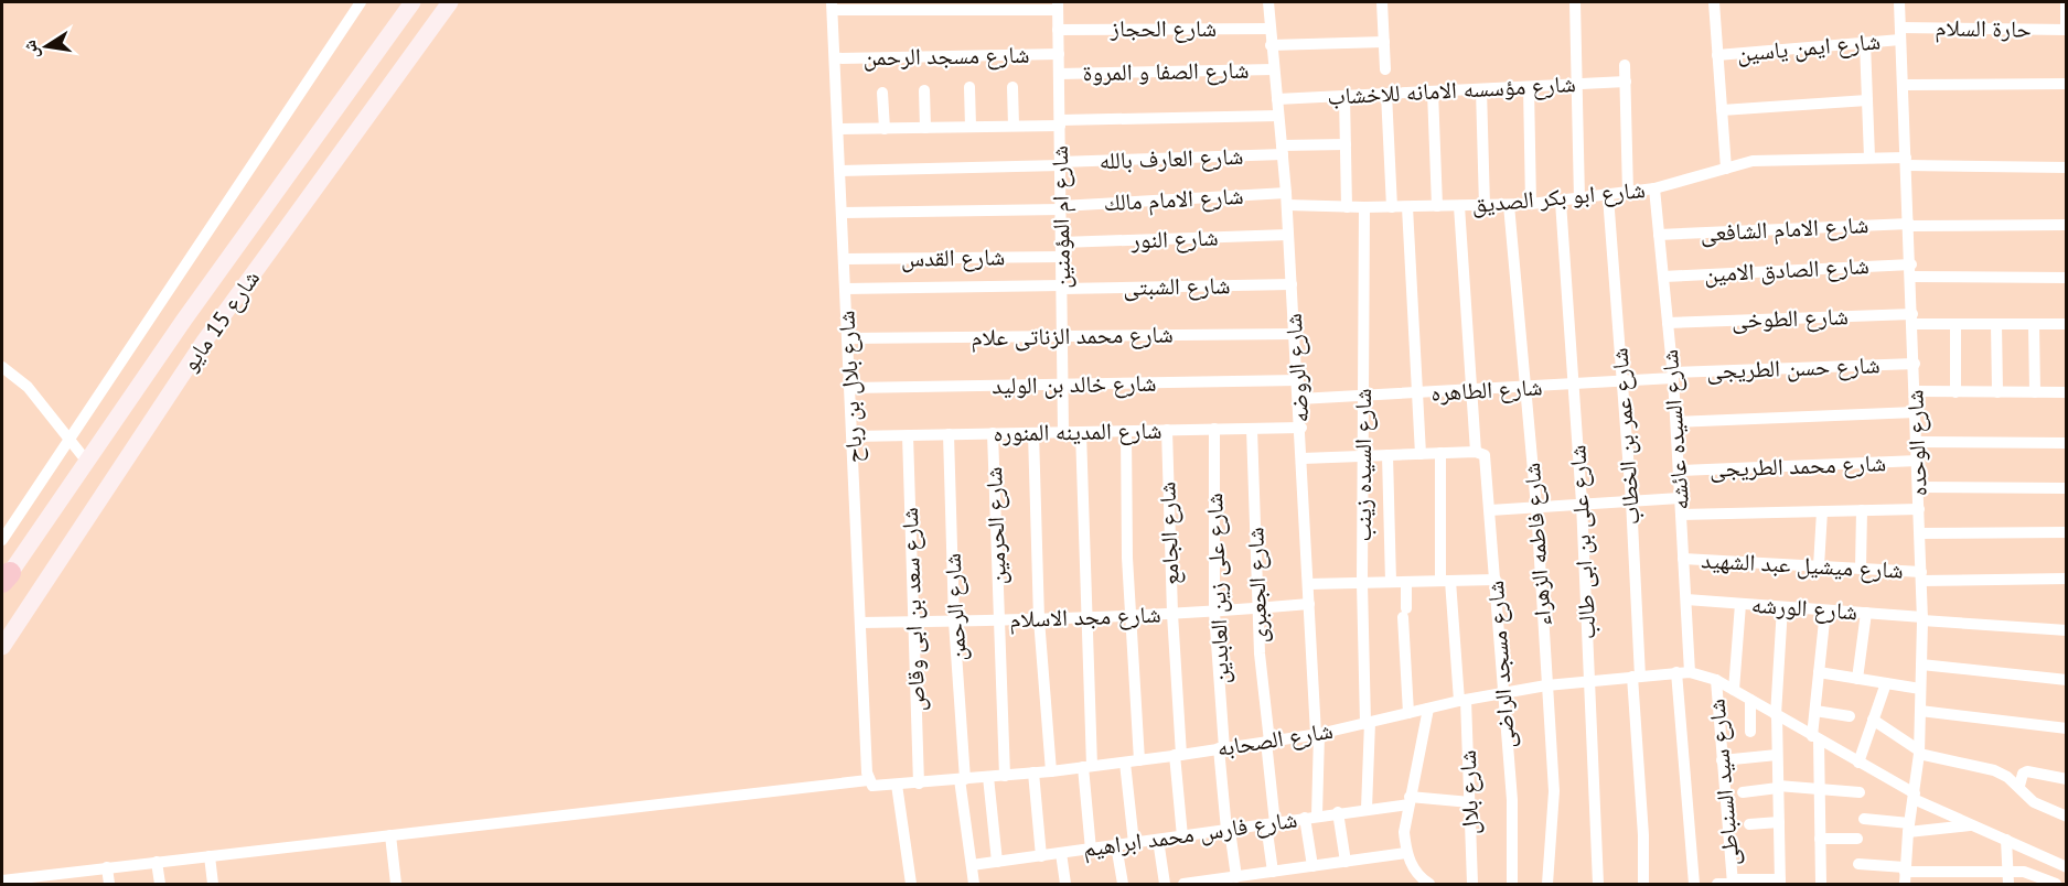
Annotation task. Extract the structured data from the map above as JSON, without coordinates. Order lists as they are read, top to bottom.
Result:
{
  "streets": {
    "main road": ["شارع 15 مايو"],
    "street": [
      "شارع الحجاز",
      "حارة السلام",
      "شارع ايمن ياسين",
      "شارع مسجد الرحمن",
      "شارع الصفا و المروة",
      "شارع مؤسسه الامانه للاخشاب",
      "شارع العارف بالله",
      "شارع ابو بكر الصديق",
      "شارع الامام مالك",
      "شارع ام المؤمنين",
      "شارع الامام الشافعى",
      "شارع النور",
      "شارع القدس",
      "شارع الصادق الامين",
      "شارع الشبتى",
      "شارع الطوخى",
      "شارع محمد الزناتى علام",
      "شارع الروضه",
      "شارع حسن الطريجى",
      "شارع خالد بن الوليد",
      "شارع بلال بن رباح",
      "شارع الطاهره",
      "شارع السيده عائشه",
      "شارع المدينه المنوره",
      "شارع عمر بن الخطاب",
      "شارع الوحده",
      "شارع السيده زينب",
      "شارع محمد الطريجى",
      "شارع الحرمين",
      "شارع الجامع",
      "شارع على بن ابى طالب",
      "شارع فاطمه الزهراء",
      "شارع ميشيل عبد الشهيد",
      "شارع الجعبرى",
      "شارع على زين العابدين",
      "شارع الرحمن",
      "شارع الورشه",
      "شارع سعد بن ابى وقاص",
      "شارع مجد الاسلام",
      "شارع مسجد الراضى",
      "شارع الصحابه",
      "شارع سيد السنباطى",
      "شارع بلال",
      "شارع فارس محمد ابراهيم"
    ]
  },
  "crossings": [
    ["شارع الحجاز", "شارع ام المؤمنين"],
    ["شارع الحجاز", "شارع الروضه"],
    ["حارة السلام", "شارع ايمن ياسين"],
    ["حارة السلام", "شارع الوحده"],
    ["شارع ايمن ياسين", "شارع الوحده"],
    ["شارع مسجد الرحمن", "شارع ام المؤمنين"],
    ["شارع مسجد الرحمن", "شارع بلال بن رباح"],
    ["شارع الصفا و المروة", "شارع ام المؤمنين"],
    ["شارع الصفا و المروة", "شارع الروضه"],
    ["شارع مؤسسه الامانه للاخشاب", "شارع الروضه"],
    ["شارع العارف بالله", "شارع ام المؤمنين"],
    ["شارع العارف بالله", "شارع الروضه"],
    ["شارع العارف بالله", "شارع بلال بن رباح"],
    ["شارع ابو بكر الصديق", "شارع الامام مالك"],
    ["شارع ابو بكر الصديق", "شارع الروضه"],
    ["شارع ابو بكر الصديق", "شارع السيده عائشه"],
    ["شارع ابو بكر الصديق", "شارع عمر بن الخطاب"],
    ["شارع ابو بكر الصديق", "شارع الوحده"],
    ["شارع ابو بكر الصديق", "شارع السيده زينب"],
    ["شارع ابو بكر الصديق", "شارع على بن ابى طالب"],
    ["شارع ابو بكر الصديق", "شارع فاطمه الزهراء"],
    ["شارع الامام مالك", "شارع ام المؤمنين"],
    ["شارع الامام مالك", "شارع الروضه"],
    ["شارع الامام مالك", "شارع بلال بن رباح"],
    ["شارع ام المؤمنين", "شارع النور"],
    ["شارع ام المؤمنين", "شارع القدس"],
    ["شارع ام المؤمنين", "شارع الشبتى"],
    ["شارع ام المؤمنين", "شارع محمد الزناتى علام"],
    ["شارع ام المؤمنين", "شارع خالد بن الوليد"],
    ["شارع ام المؤمنين", "شارع المدينه المنوره"],
    ["شارع الامام الشافعى", "شارع السيده عائشه"],
    ["شارع الامام الشافعى", "شارع الوحده"],
    ["شارع النور", "شارع الروضه"],
    ["شارع القدس", "شارع بلال بن رباح"],
    ["شارع الصادق الامين", "شارع السيده عائشه"],
    ["شارع الصادق الامين", "شارع الوحده"],
    ["شارع الشبتى", "شارع الروضه"],
    ["شارع الشبتى", "شارع بلال بن رباح"],
    ["شارع الطوخى", "شارع السيده عائشه"],
    ["شارع الطوخى", "شارع الوحده"],
    ["شارع محمد الزناتى علام", "شارع الروضه"],
    ["شارع محمد الزناتى علام", "شارع بلال بن رباح"],
    ["شارع الروضه", "شارع خالد بن الوليد"],
    ["شارع الروضه", "شارع الطاهره"],
    ["شارع الروضه", "شارع المدينه المنوره"],
    ["شارع الروضه", "شارع مجد الاسلام"],
    ["شارع الروضه", "شارع الصحابه"],
    ["شارع الروضه", "شارع فارس محمد ابراهيم"],
    ["شارع حسن الطريجى", "شارع الطاهره"],
    ["شارع حسن الطريجى", "شارع السيده عائشه"],
    ["شارع حسن الطريجى", "شارع الوحده"],
    ["شارع خالد بن الوليد", "شارع بلال بن رباح"],
    ["شارع بلال بن رباح", "شارع المدينه المنوره"],
    ["شارع بلال بن رباح", "شارع مجد الاسلام"],
    ["شارع بلال بن رباح", "شارع الصحابه"],
    ["شارع الطاهره", "شارع السيده عائشه"],
    ["شارع الطاهره", "شارع عمر بن الخطاب"],
    ["شارع الطاهره", "شارع السيده زينب"],
    ["شارع الطاهره", "شارع على بن ابى طالب"],
    ["شارع الطاهره", "شارع فاطمه الزهراء"],
    ["شارع السيده عائشه", "شارع محمد الطريجى"],
    ["شارع السيده عائشه", "شارع ميشيل عبد الشهيد"],
    ["شارع السيده عائشه", "شارع الورشه"],
    ["شارع السيده عائشه", "شارع الصحابه"],
    ["شارع المدينه المنوره", "شارع الحرمين"],
    ["شارع المدينه المنوره", "شارع الجامع"],
    ["شارع المدينه المنوره", "شارع الجعبرى"],
    ["شارع المدينه المنوره", "شارع على زين العابدين"],
    ["شارع المدينه المنوره", "شارع الرحمن"],
    ["شارع المدينه المنوره", "شارع سعد بن ابى وقاص"],
    ["شارع عمر بن الخطاب", "شارع الصحابه"],
    ["شارع الوحده", "شارع محمد الطريجى"],
    ["شارع الوحده", "شارع ميشيل عبد الشهيد"],
    ["شارع الوحده", "شارع الورشه"],
    ["شارع السيده زينب", "شارع الصحابه"],
    ["شارع السيده زينب", "شارع فارس محمد ابراهيم"],
    ["شارع الحرمين", "شارع مجد الاسلام"],
    ["شارع الحرمين", "شارع الصحابه"],
    ["شارع الجامع", "شارع مجد الاسلام"],
    ["شارع الجامع", "شارع الصحابه"],
    ["شارع الجامع", "شارع فارس محمد ابراهيم"],
    ["شارع على بن ابى طالب", "شارع الصحابه"],
    ["شارع فاطمه الزهراء", "شارع الصحابه"],
    ["شارع الجعبرى", "شارع مجد الاسلام"],
    ["شارع الجعبرى", "شارع الصحابه"],
    ["شارع الجعبرى", "شارع فارس محمد ابراهيم"],
    ["شارع على زين العابدين", "شارع مجد الاسلام"],
    ["شارع على زين العابدين", "شارع الصحابه"],
    ["شارع على زين العابدين", "شارع فارس محمد ابراهيم"],
    ["شارع الرحمن", "شارع مجد الاسلام"],
    ["شارع الرحمن", "شارع الصحابه"],
    ["شارع الرحمن", "شارع فارس محمد ابراهيم"],
    ["شارع سعد بن ابى وقاص", "شارع مجد الاسلام"],
    ["شارع سعد بن ابى وقاص", "شارع الصحابه"],
    ["شارع مسجد الراضى", "شارع الصحابه"],
    ["شارع الصحابه", "شارع بلال"],
    ["شارع بلال", "شارع فارس محمد ابراهيم"]
  ],
  "north": "left"
}
